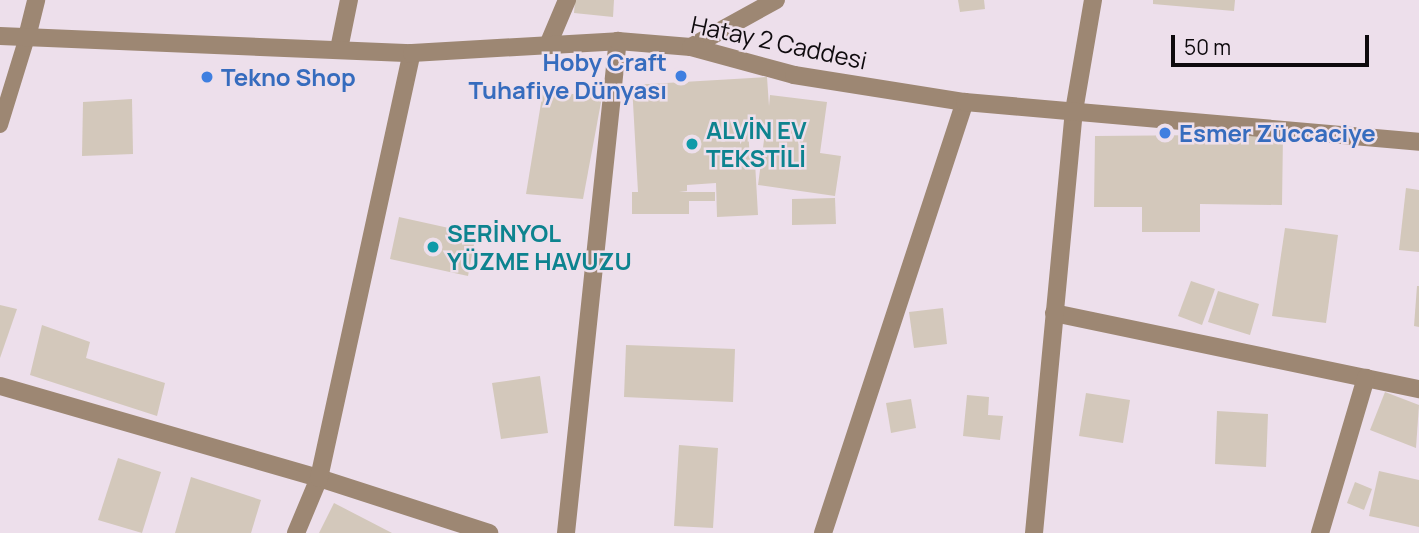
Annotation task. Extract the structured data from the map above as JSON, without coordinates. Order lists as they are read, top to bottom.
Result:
{
  "streets": {
    "street": ["Hatay 2 Caddesi"]
  },
  "places": [
    "Hoby Craft Tuhafiye Dünyası",
    "Tekno Shop",
    "Esmer Züccaciye",
    "ALVİN EV TEKSTİLİ",
    "SERİNYOL YÜZME HAVUZU"
  ],
  "scale_bar": "50 m"
}
